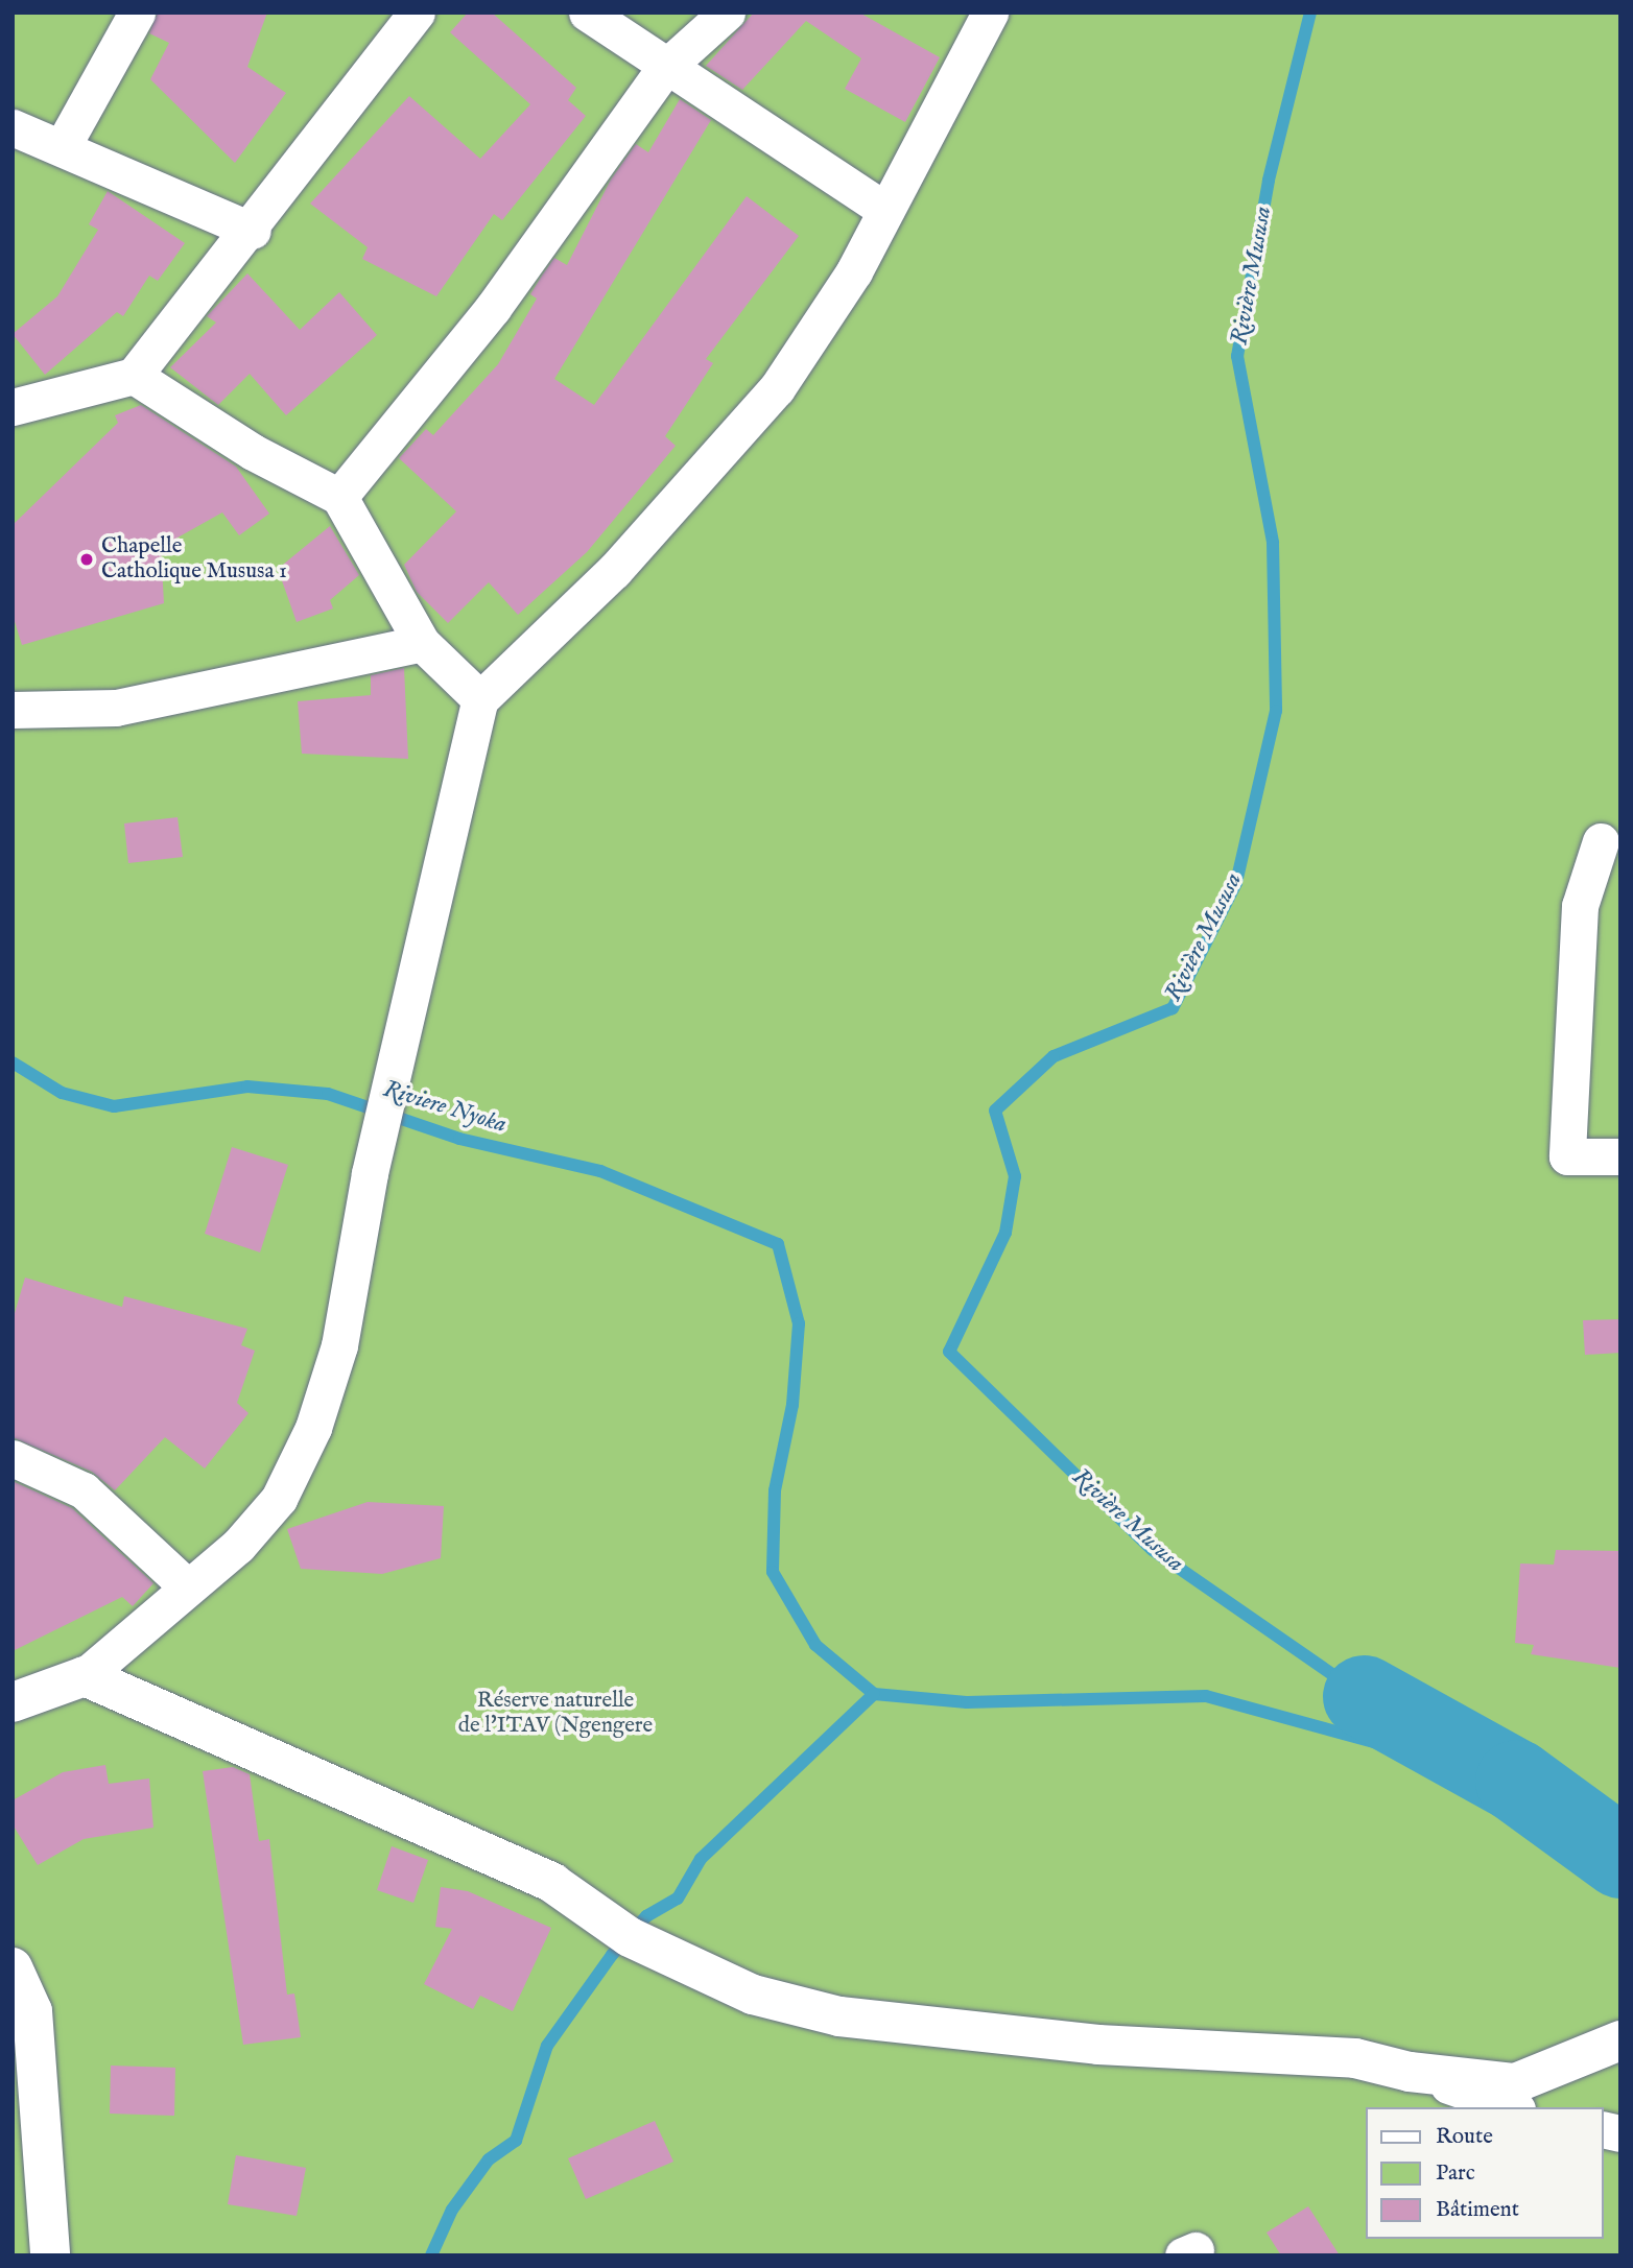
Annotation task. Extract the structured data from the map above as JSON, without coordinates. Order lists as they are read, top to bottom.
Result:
{
  "water": ["Rivière Mususa", "Riviere Nyoka"],
  "parks": ["Réserve naturelle de l'ITAV (Ngengere"],
  "places": ["Chapelle Catholique Mususa 1"],
  "legend": ["Route", "Parc", "Bâtiment"]
}
